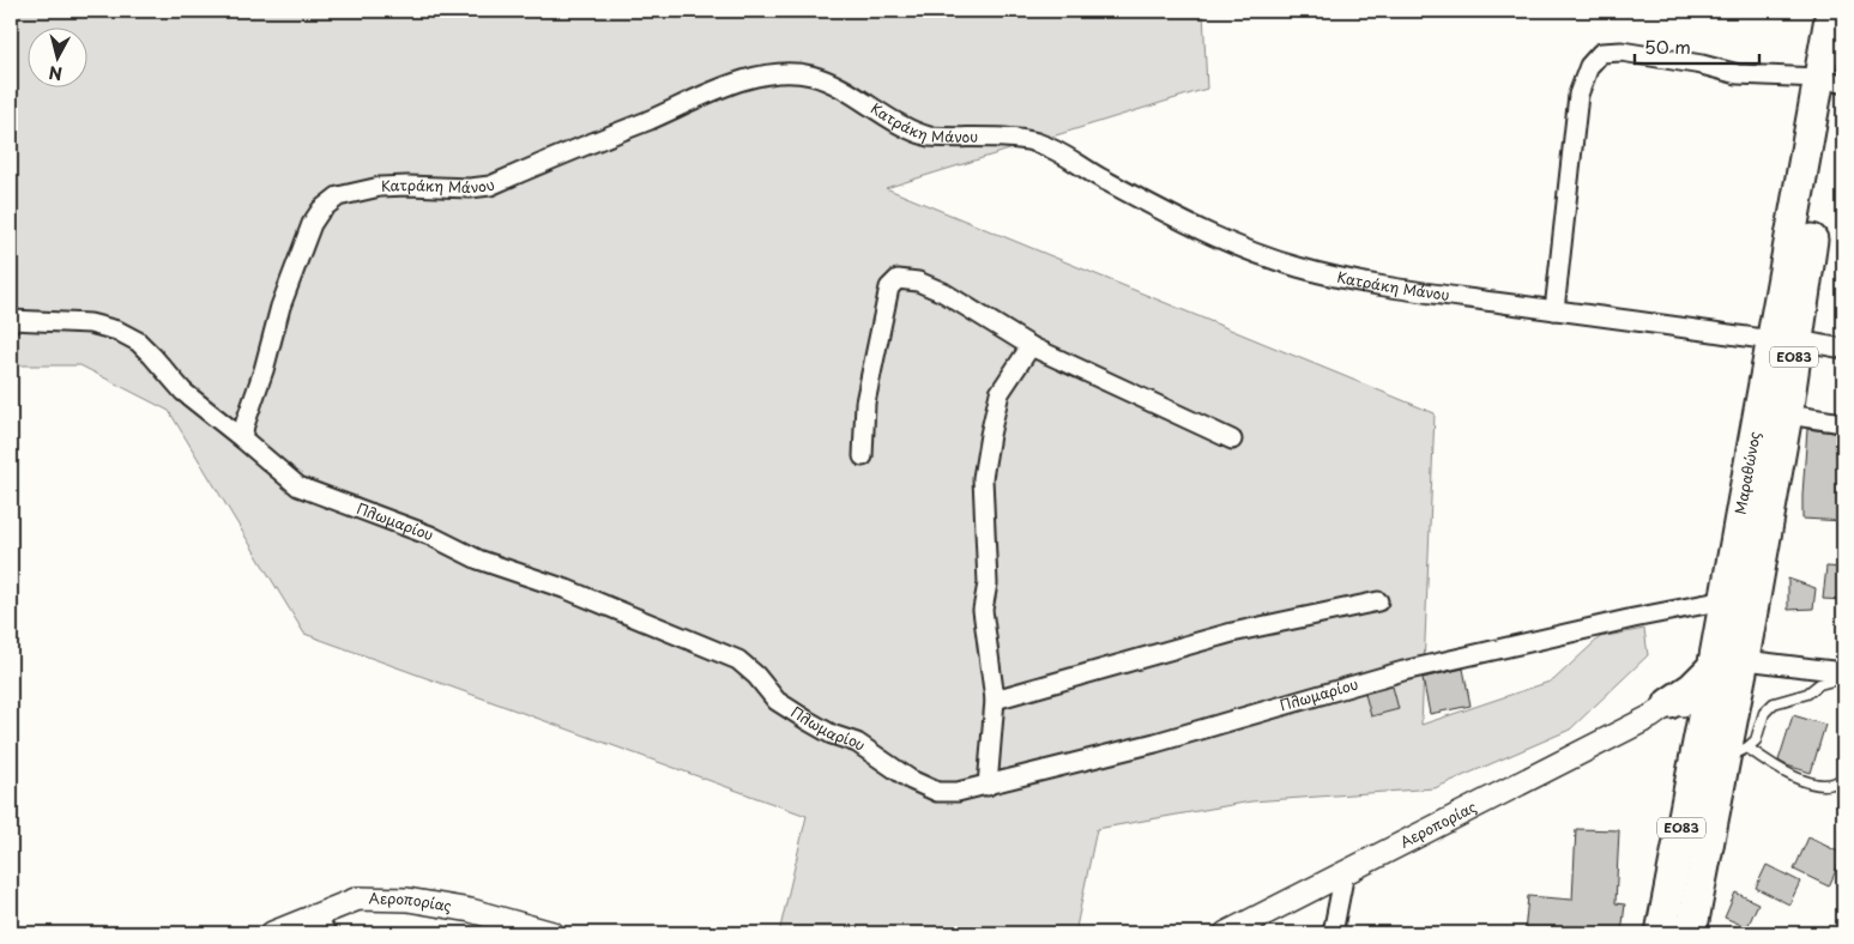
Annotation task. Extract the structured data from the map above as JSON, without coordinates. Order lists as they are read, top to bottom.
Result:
{
  "streets": {
    "main road": ["ΕΟ83", "Μαραθώνος"],
    "street": ["Κατράκη Μάνου", "Πλωμαρίου", "Αεροπορίας"]
  },
  "crossings": [
    ["Κατράκη Μάνου", "Μαραθώνος"],
    ["Κατράκη Μάνου", "Πλωμαρίου"],
    ["Μαραθώνος", "Πλωμαρίου"]
  ],
  "scale_bar": "50 m",
  "north": "bottom"
}
